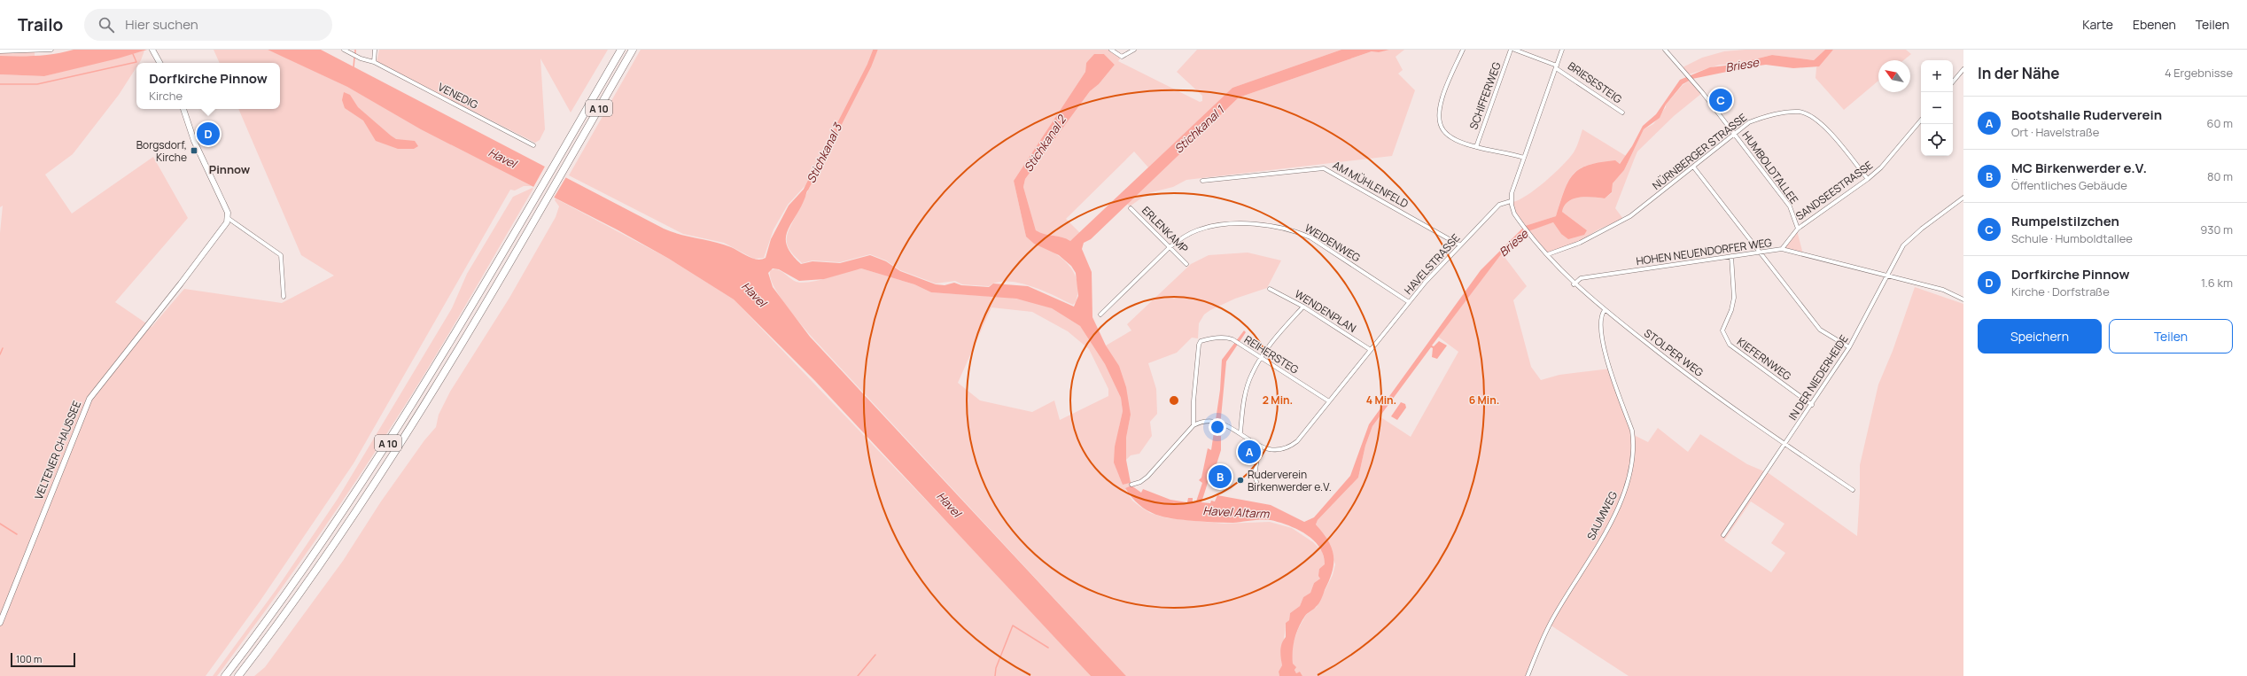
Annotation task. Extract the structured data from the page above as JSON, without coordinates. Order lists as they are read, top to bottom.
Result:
{
  "streets": {
    "highway": ["A 10"],
    "main road": ["VELTENER CHAUSSEE"],
    "street": [
      "BRIESESTEIG",
      "VENEDIG",
      "SCHIFFERWEG",
      "NÜRNBERGER STRASSE",
      "HUMBOLDTALLEE",
      "AM MÜHLENFELD",
      "SANDSEESTRASSE",
      "ERLENKAMP",
      "WEIDENWEG",
      "HOHEN NEUENDORFER WEG",
      "HAVELSTRASSE",
      "WENDENPLAN",
      "STOLPER WEG",
      "REIHERSTEG",
      "KIEFERNWEG",
      "IN DER NIEDERHEIDE",
      "SAUMWEG"
    ]
  },
  "crossings": [
    ["NÜRNBERGER STRASSE", "HUMBOLDTALLEE"],
    ["NÜRNBERGER STRASSE", "SANDSEESTRASSE"],
    ["NÜRNBERGER STRASSE", "STOLPER WEG"],
    ["HUMBOLDTALLEE", "SANDSEESTRASSE"],
    ["AM MÜHLENFELD", "HAVELSTRASSE"],
    ["ERLENKAMP", "WEIDENWEG"],
    ["WEIDENWEG", "HAVELSTRASSE"],
    ["HOHEN NEUENDORFER WEG", "STOLPER WEG"],
    ["HOHEN NEUENDORFER WEG", "KIEFERNWEG"],
    ["HOHEN NEUENDORFER WEG", "IN DER NIEDERHEIDE"],
    ["HAVELSTRASSE", "WENDENPLAN"],
    ["HAVELSTRASSE", "STOLPER WEG"],
    ["HAVELSTRASSE", "REIHERSTEG"],
    ["STOLPER WEG", "IN DER NIEDERHEIDE"],
    ["STOLPER WEG", "SAUMWEG"],
    ["KIEFERNWEG", "IN DER NIEDERHEIDE"]
  ],
  "districts": ["Pinnow"],
  "water": [
    "Briese",
    "Stichkanal 1",
    "Stichkanal 2",
    "Stichkanal 3",
    "Havel",
    "Havel Altarm"
  ],
  "places": {
    "transit": ["Borgsdorf, Kirche"],
    "other": ["Ruderverein Birkenwerder e.V."]
  },
  "scale_bar": "100 m",
  "north": "top left",
  "page": {
    "header": "Trailo",
    "search": "Hier suchen",
    "nav": ["Karte", "Ebenen", "Teilen"],
    "heading": ["In der Nähe", "4 Ergebnisse"],
    "map_buttons": ["+", "−"],
    "popup": ["Dorfkirche Pinnow", "Kirche"],
    "pins": [
      "C",
      "D",
      "A",
      "B"
    ],
    "list": [
      {
        "mark": "A",
        "name": "Bootshalle Ruderverein",
        "note": "Ort · Havelstraße",
        "value": "60 m"
      },
      {
        "mark": "B",
        "name": "MC Birkenwerder e.V.",
        "note": "Öffentliches Gebäude",
        "value": "80 m"
      },
      {
        "mark": "C",
        "name": "Rumpelstilzchen",
        "note": "Schule · Humboldtallee",
        "value": "930 m"
      },
      {
        "mark": "D",
        "name": "Dorfkirche Pinnow",
        "note": "Kirche · Dorfstraße",
        "value": "1.6 km"
      }
    ],
    "buttons": ["Speichern", "Teilen"],
    "scale": "100 m"
  },
  "rings": ["2 Min.", "4 Min.", "6 Min."]
}
